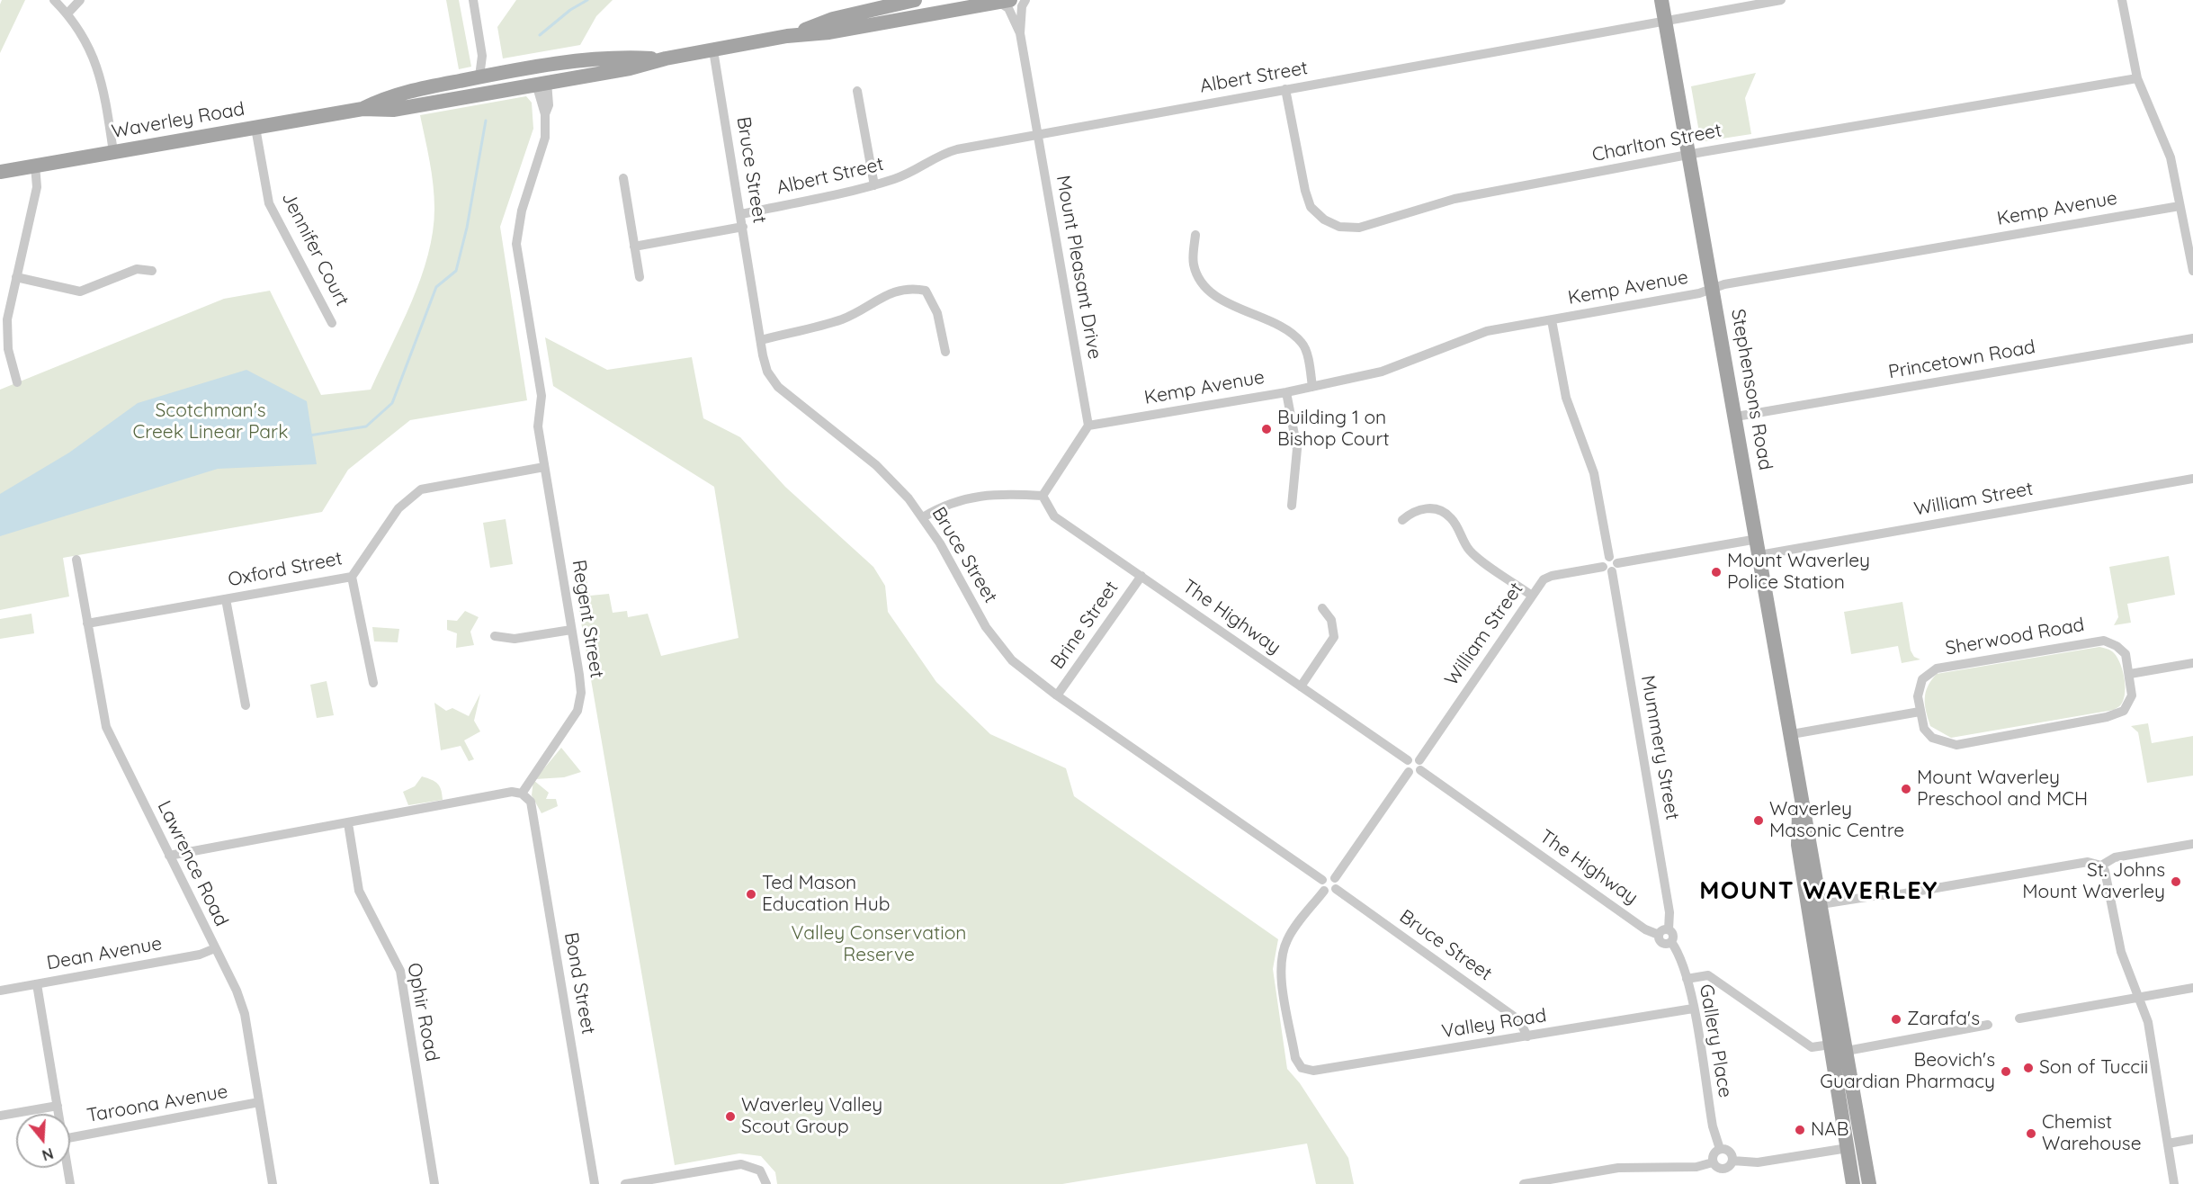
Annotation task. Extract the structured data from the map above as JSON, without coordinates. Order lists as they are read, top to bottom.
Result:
{
  "streets": {
    "main road": ["Waverley Road", "Stephensons Road"],
    "street": [
      "Albert Street",
      "Charlton Street",
      "Bruce Street",
      "Kemp Avenue",
      "Jennifer Court",
      "Mount Pleasant Drive",
      "Princetown Road",
      "William Street",
      "Oxford Street",
      "The Highway",
      "Regent Street",
      "Brine Street",
      "Sherwood Road",
      "Mummery Street",
      "Lawrence Road",
      "Dean Avenue",
      "Bond Street",
      "Ophir Road",
      "Valley Road",
      "Gallery Place",
      "Taroona Avenue"
    ]
  },
  "crossings": [
    ["Albert Street", "Charlton Street"],
    ["Albert Street", "Bruce Street"],
    ["Albert Street", "Mount Pleasant Drive"],
    ["Albert Street", "Stephensons Road"],
    ["Waverley Road", "Bruce Street"],
    ["Waverley Road", "Jennifer Court"],
    ["Waverley Road", "Mount Pleasant Drive"],
    ["Waverley Road", "Regent Street"],
    ["Charlton Street", "Stephensons Road"],
    ["Bruce Street", "Brine Street"],
    ["Bruce Street", "Valley Road"],
    ["Kemp Avenue", "Mount Pleasant Drive"],
    ["Kemp Avenue", "Stephensons Road"],
    ["Kemp Avenue", "Mummery Street"],
    ["Princetown Road", "Stephensons Road"],
    ["Stephensons Road", "William Street"],
    ["William Street", "The Highway"],
    ["William Street", "Mummery Street"],
    ["Oxford Street", "Regent Street"],
    ["Oxford Street", "Lawrence Road"],
    ["The Highway", "Brine Street"],
    ["The Highway", "Mummery Street"],
    ["The Highway", "Gallery Place"],
    ["Regent Street", "Bond Street"],
    ["Mummery Street", "Gallery Place"],
    ["Lawrence Road", "Dean Avenue"],
    ["Lawrence Road", "Taroona Avenue"],
    ["Valley Road", "Gallery Place"]
  ],
  "districts": ["MOUNT WAVERLEY"],
  "parks": ["Scotchman's Creek Linear Park", "Valley Conservation Reserve"],
  "places": [
    "Building 1 on Bishop Court",
    "Mount Waverley Police Station",
    "Mount Waverley Preschool and MCH",
    "Waverley Masonic Centre",
    "St. Johns Mount Waverley",
    "Ted Mason Education Hub",
    "Zarafa's",
    "Son of Tuccii",
    "Beovich's Guardian Pharmacy",
    "Waverley Valley Scout Group",
    "NAB",
    "Chemist Warehouse"
  ],
  "north": "bottom"
}
